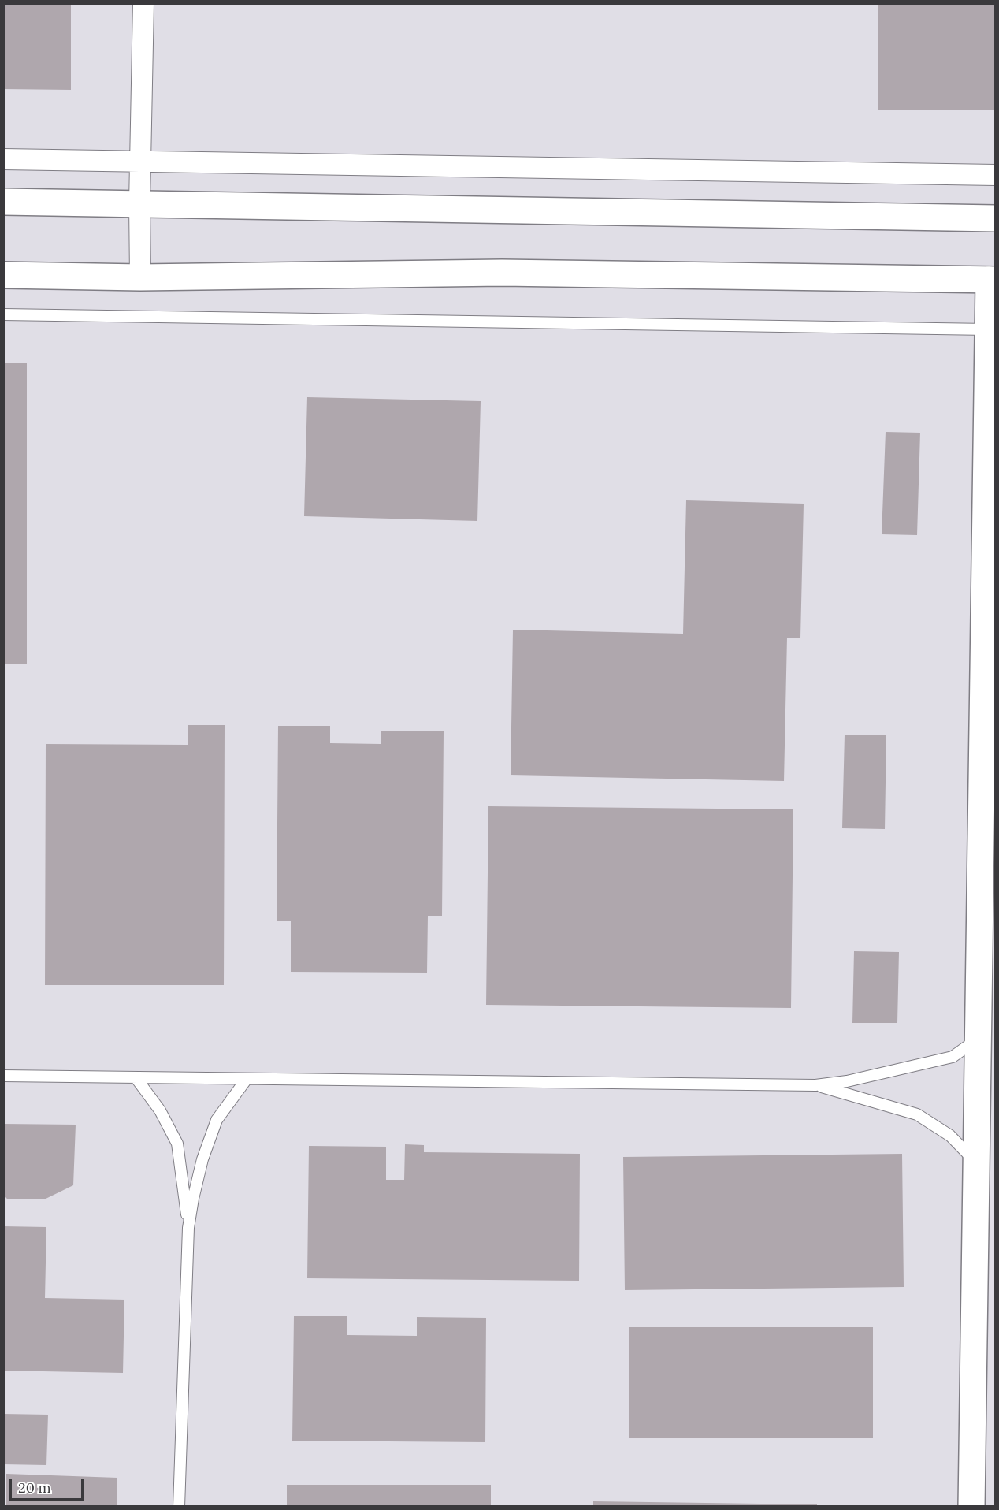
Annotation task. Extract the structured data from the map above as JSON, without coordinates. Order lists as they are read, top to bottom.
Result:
{
  "scale_bar": "20 m"
}
